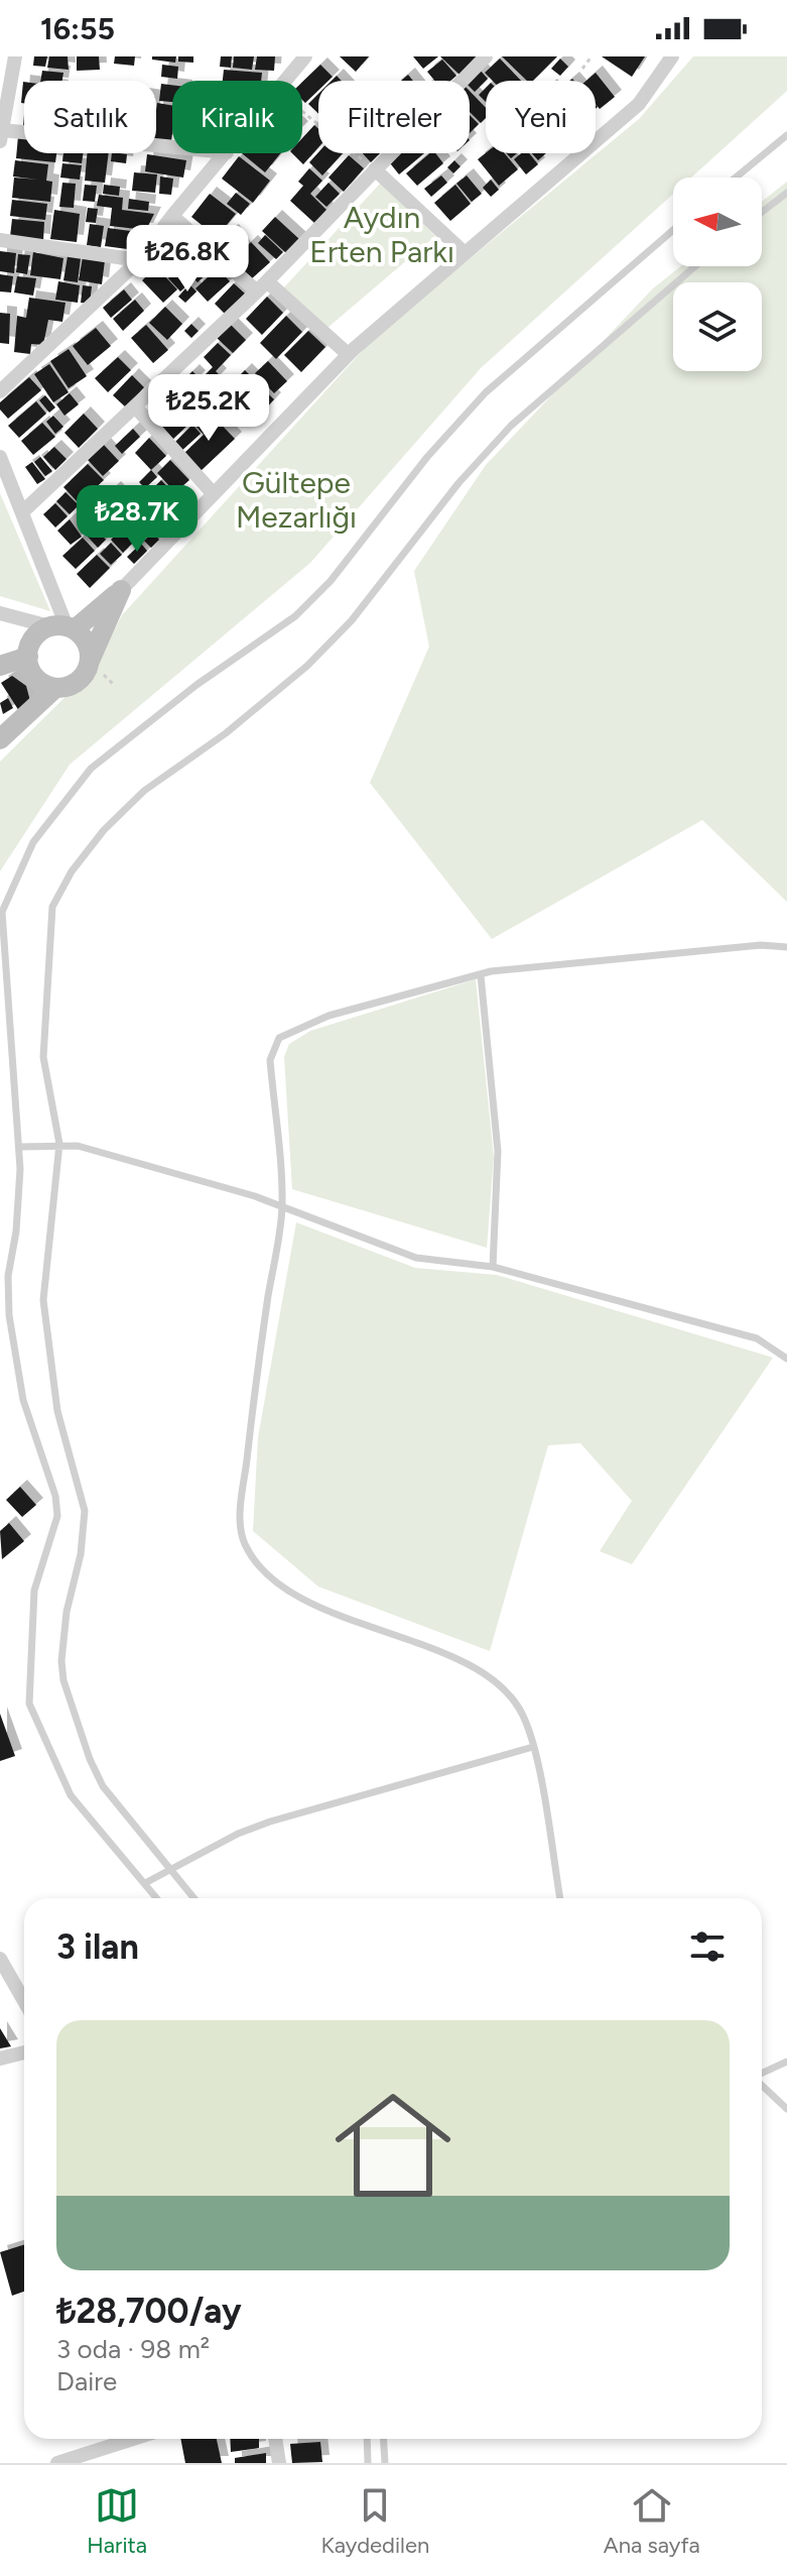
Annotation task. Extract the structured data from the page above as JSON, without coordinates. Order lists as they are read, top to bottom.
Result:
{
  "parks": ["Aydın Erten Parkı", "Gültepe Mezarlığı"],
  "north": "left",
  "page": {
    "status": "16:55",
    "chip": [
      "Satılık",
      "Kiralık",
      "Filtreler",
      "Yeni"
    ],
    "price": ["₺26.8K", "₺25.2K", "₺28.7K"],
    "heading": "3 ilan",
    "list": [
      {
        "name": "₺28,700/ay",
        "note": "3 oda · 98 m² · Daire"
      }
    ],
    "tabs": ["Harita", "Kaydedilen", "Ana sayfa"]
  }
}
